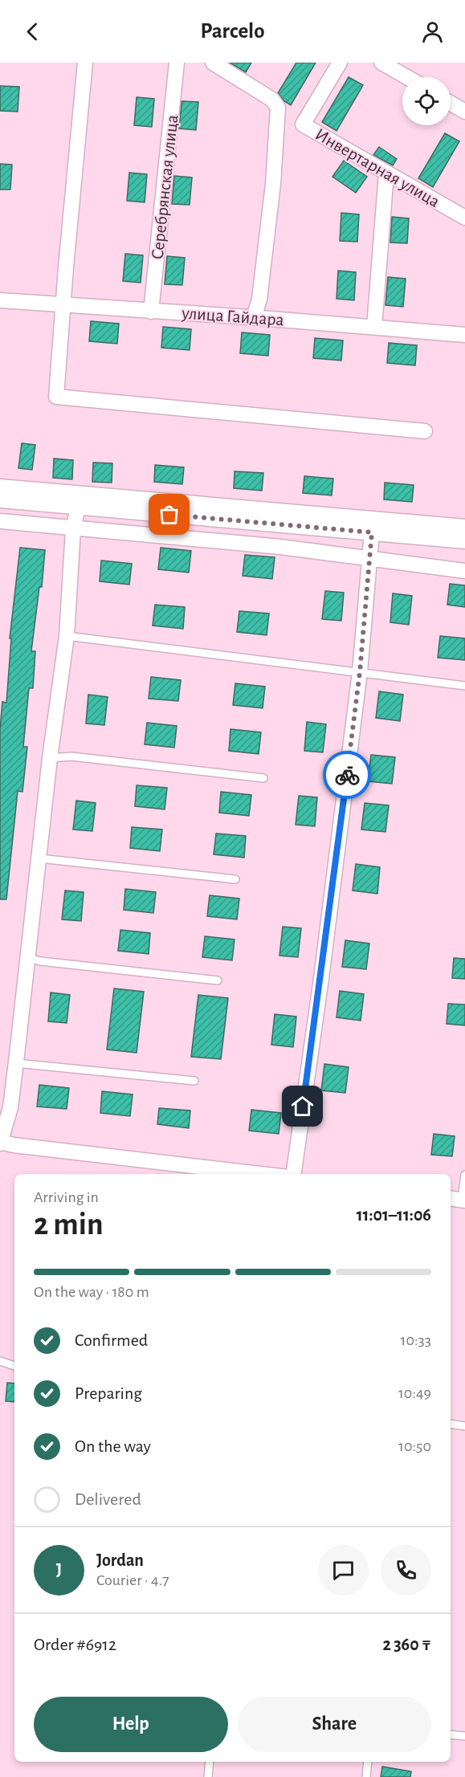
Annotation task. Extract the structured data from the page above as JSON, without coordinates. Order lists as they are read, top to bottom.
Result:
{
  "streets": {
    "street": ["Инвертарная улица", "Серебрянская улица", "улица Гайдара"]
  },
  "crossings": [
    ["Серебрянская улица", "улица Гайдара"]
  ],
  "page": {
    "header": "Parcelo",
    "heading": ["2 min", "Arriving in", "11:01–11:06"],
    "panel": [
      "Jordan",
      "Courier · 4.7",
      "Order #6912",
      "2 360 ₸"
    ],
    "bar": "On the way · 180 m",
    "list": [
      ["Confirmed", "10:33"],
      ["Preparing", "10:49"],
      ["On the way", "10:50"],
      "Delivered"
    ],
    "round": "J",
    "buttons": ["Help", "Share"]
  }
}
